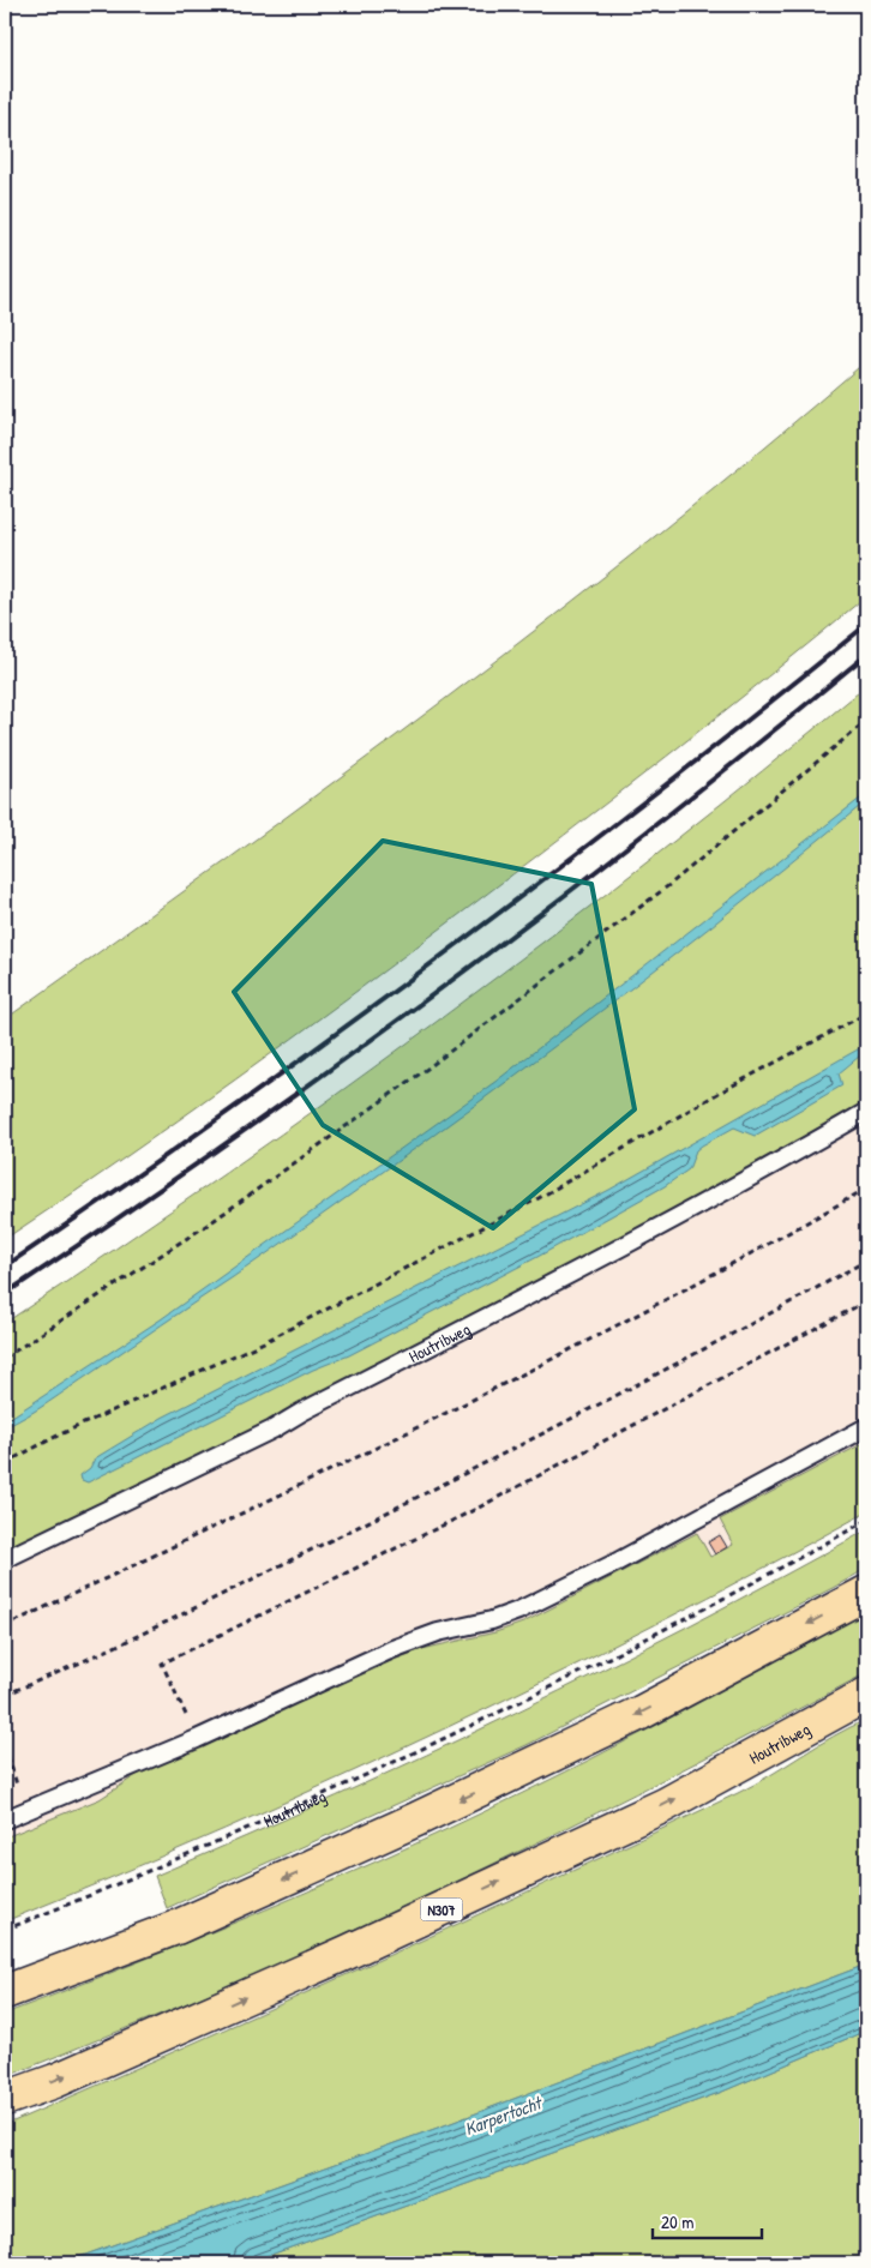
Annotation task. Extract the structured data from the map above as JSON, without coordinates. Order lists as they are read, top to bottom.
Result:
{
  "streets": {
    "main road": ["Houtribweg", "N307"]
  },
  "water": ["Karpertocht"],
  "scale_bar": "20 m"
}
